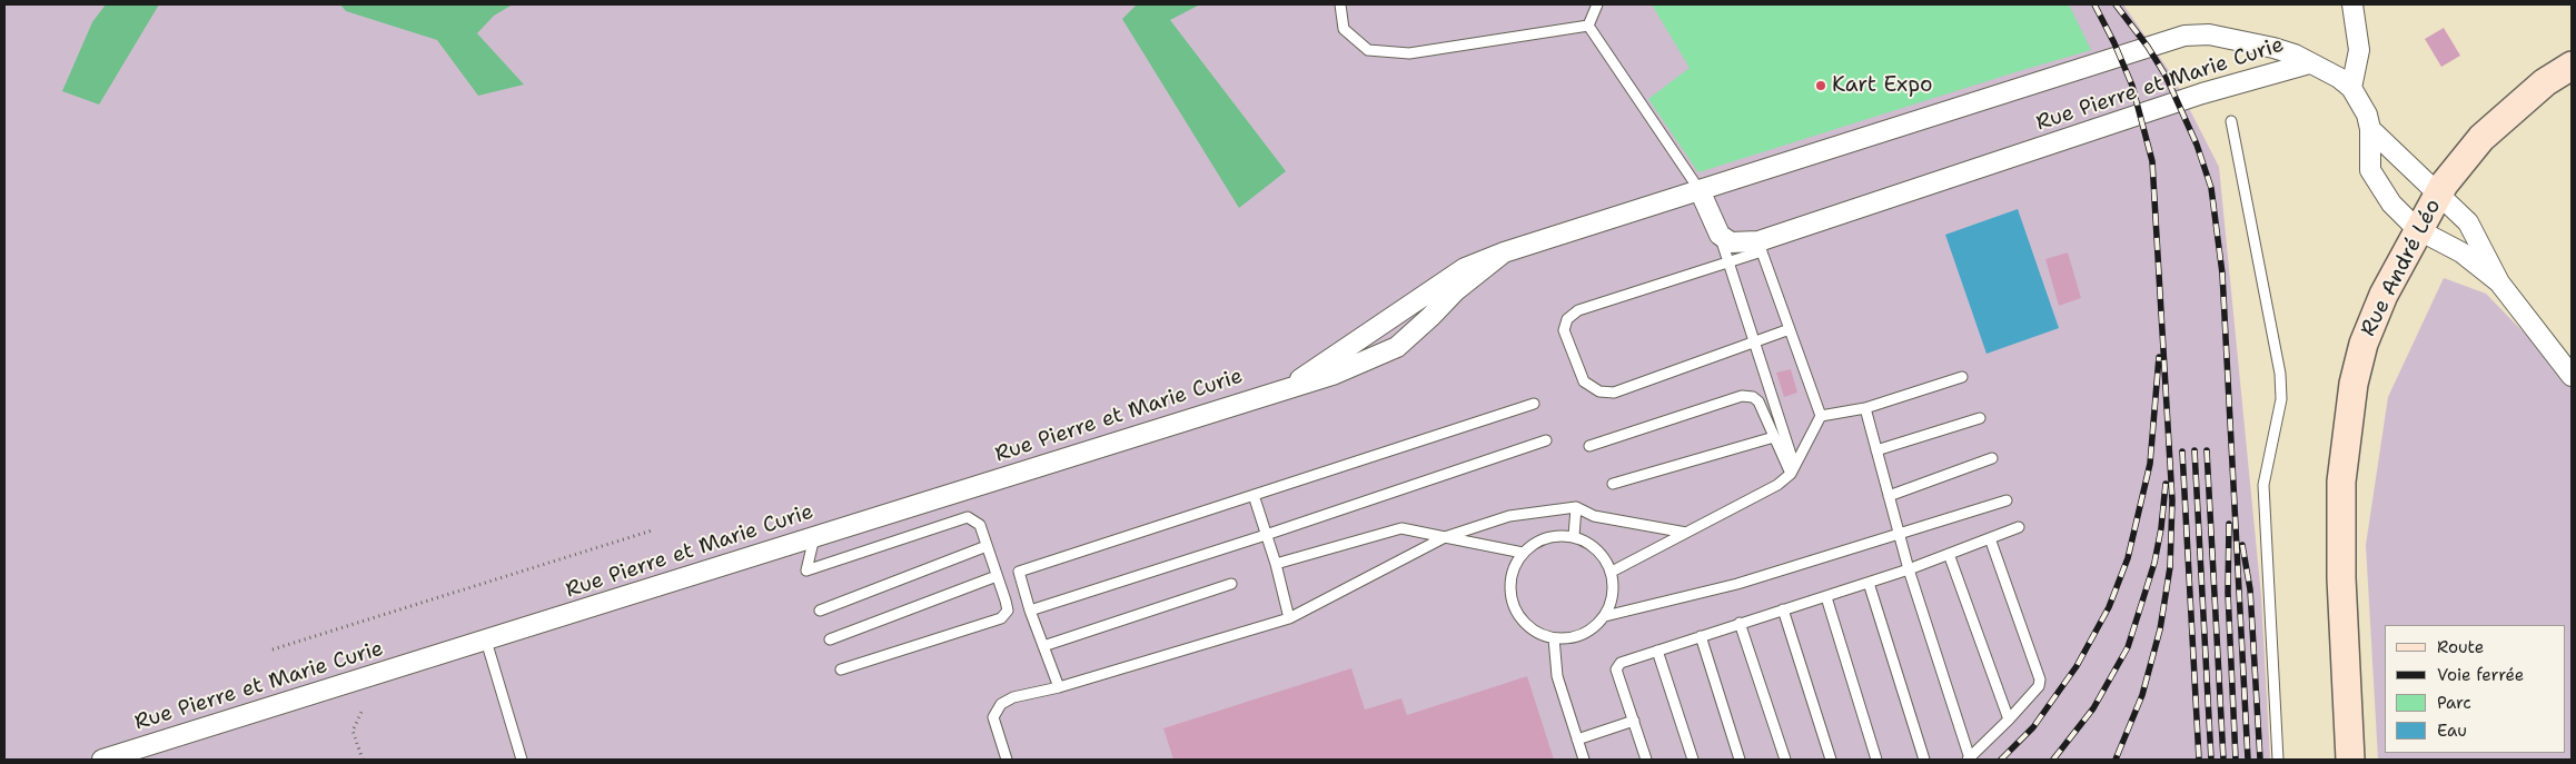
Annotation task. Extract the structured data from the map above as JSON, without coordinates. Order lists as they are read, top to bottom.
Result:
{
  "streets": {
    "street": ["Rue Pierre et Marie Curie", "Rue André Léo"]
  },
  "places": ["Kart Expo"],
  "legend": [
    "Route",
    "Voie ferrée",
    "Parc",
    "Eau"
  ]
}
